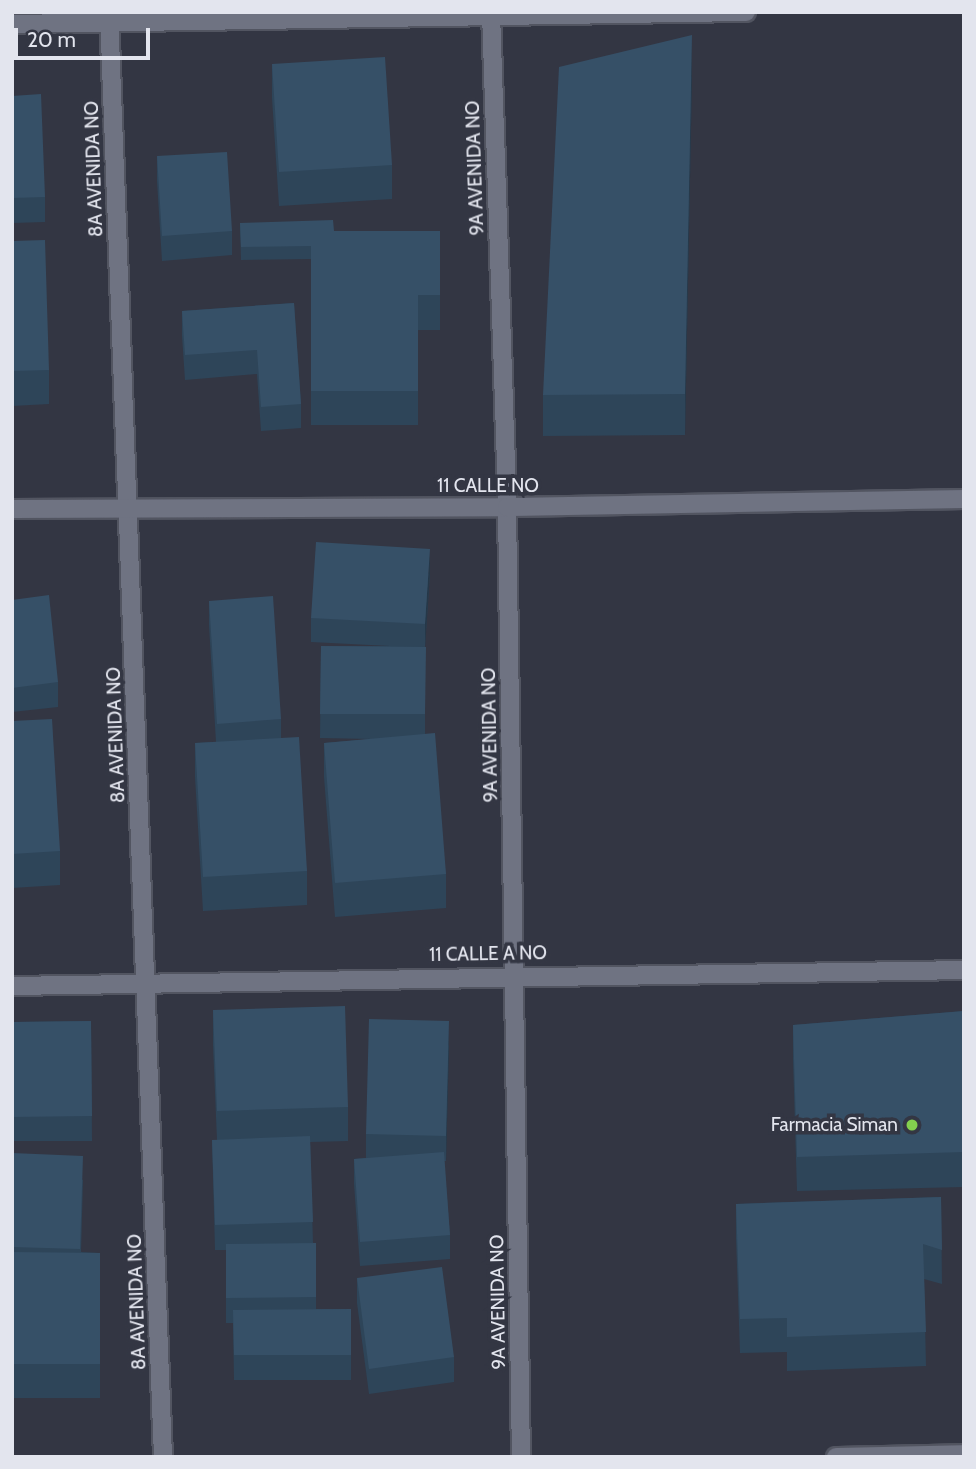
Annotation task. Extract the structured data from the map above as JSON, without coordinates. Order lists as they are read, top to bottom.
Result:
{
  "streets": {
    "street": [
      "9A AVENIDA NO",
      "8A AVENIDA NO",
      "11 CALLE NO",
      "11 CALLE A NO"
    ]
  },
  "crossings": [
    ["9A AVENIDA NO", "11 CALLE NO"],
    ["9A AVENIDA NO", "11 CALLE A NO"],
    ["8A AVENIDA NO", "11 CALLE NO"],
    ["8A AVENIDA NO", "11 CALLE A NO"]
  ],
  "places": ["Farmacia Siman"],
  "scale_bar": "20 m"
}
